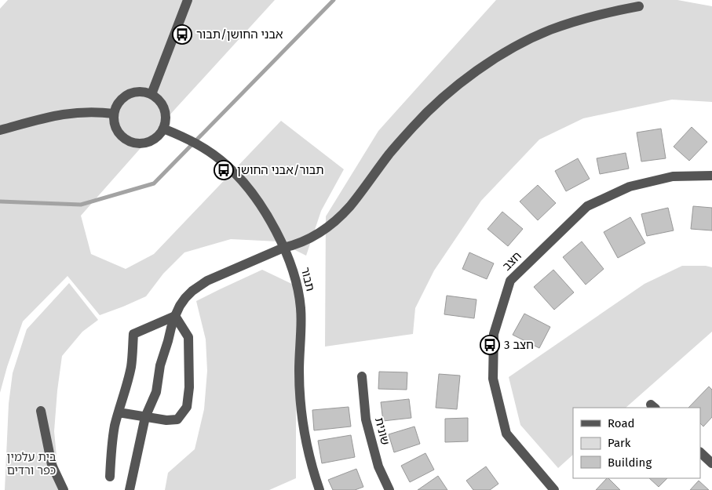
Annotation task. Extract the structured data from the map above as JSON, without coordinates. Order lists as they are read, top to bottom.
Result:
{
  "streets": {
    "street": ["חצב", "תבור", "שונית"]
  },
  "parks": ["בית עלמין כפר ורדים"],
  "places": {
    "bus stop": ["אבני החושן/תבור", "תבור/אבני החושן", "חצב 3"]
  },
  "legend": ["Road", "Park", "Building"]
}
